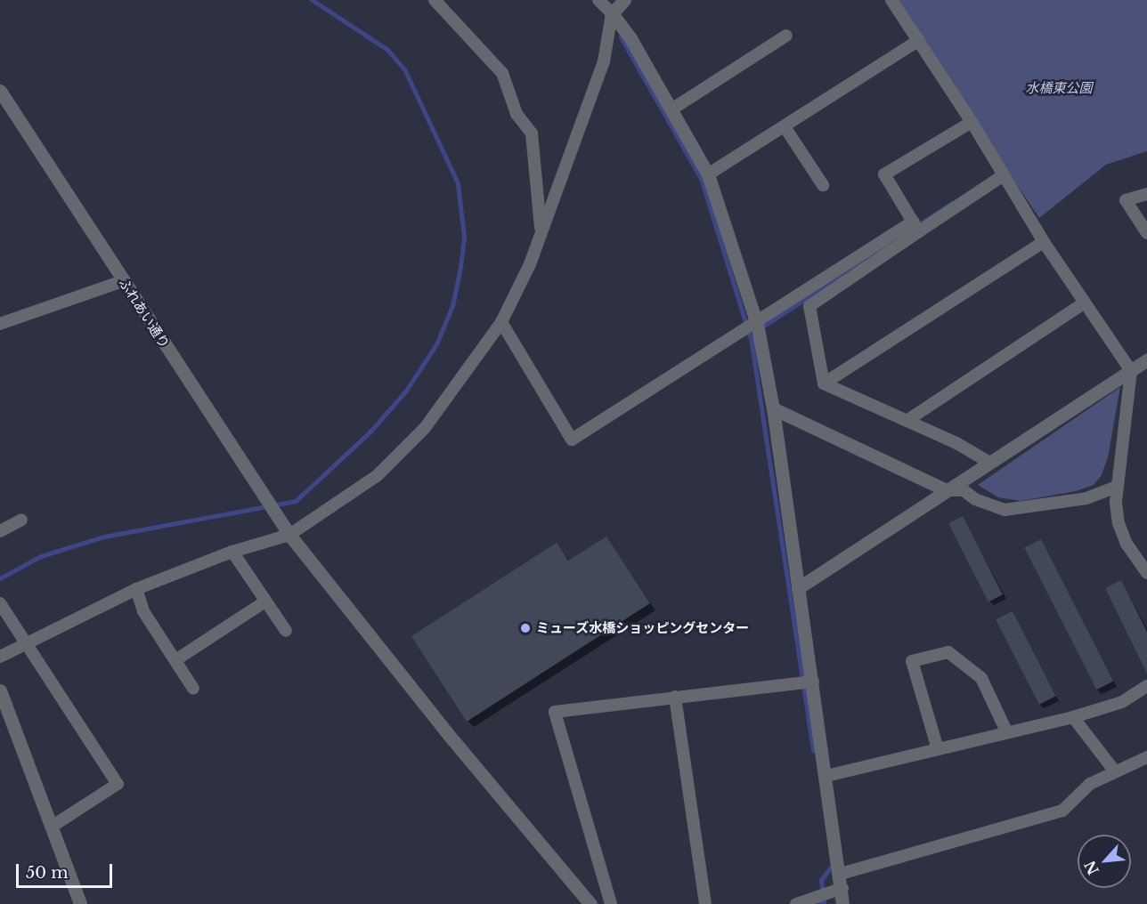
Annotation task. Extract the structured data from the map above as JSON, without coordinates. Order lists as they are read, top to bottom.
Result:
{
  "streets": {
    "street": ["ふれあい通り"]
  },
  "parks": ["水橋東公園"],
  "places": ["ミューズ水橋ショッピングセンター"],
  "scale_bar": "50 m",
  "north": "bottom left"
}
